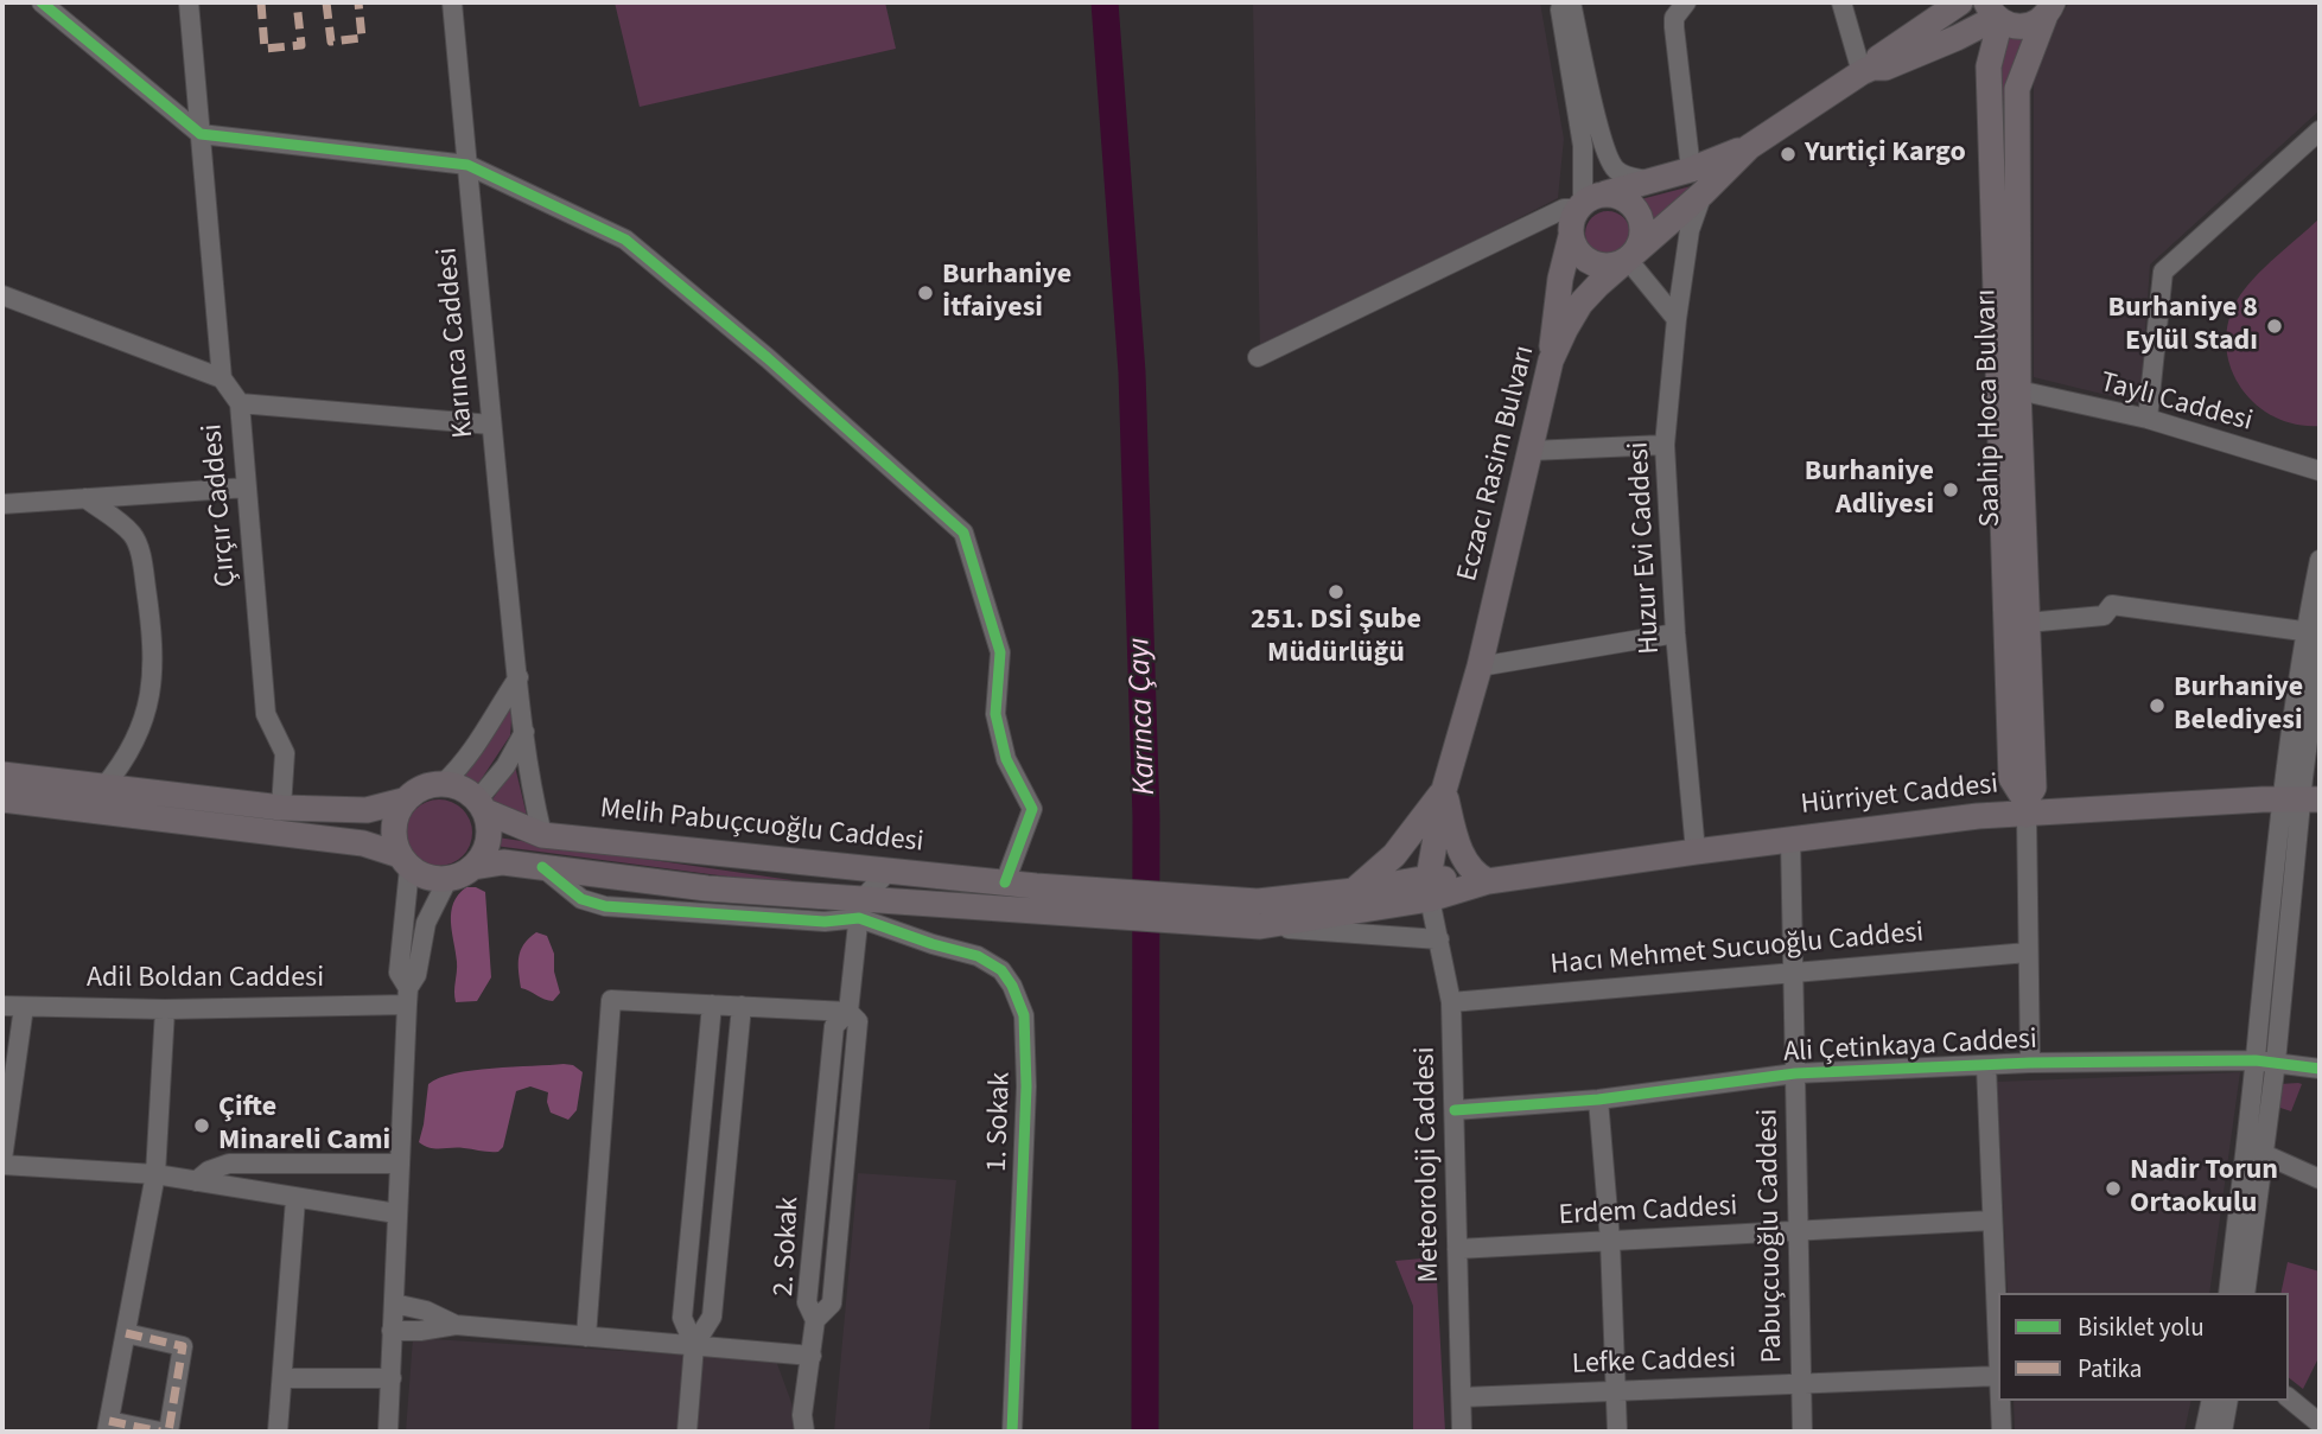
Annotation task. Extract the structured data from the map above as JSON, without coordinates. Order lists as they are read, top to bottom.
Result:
{
  "streets": {
    "main road": [
      "Saahip Hoca Bulvarı",
      "Eczacı Rasim Bulvarı",
      "Hürriyet Caddesi",
      "Melih Pabuçcuoğlu Caddesi"
    ],
    "street": [
      "Karınca Caddesi",
      "Taylı Caddesi",
      "Çırçır Caddesi",
      "Huzur Evi Caddesi",
      "Hacı Mehmet Sucuoğlu Caddesi",
      "Adil Boldan Caddesi",
      "Ali Çetinkaya Caddesi",
      "1. Sokak",
      "Meteoroloji Caddesi",
      "Erdem Caddesi",
      "Pabuçcuoğlu Caddesi",
      "2. Sokak",
      "Lefke Caddesi"
    ]
  },
  "crossings": [
    ["Karınca Caddesi", "Melih Pabuçcuoğlu Caddesi"],
    ["Taylı Caddesi", "Saahip Hoca Bulvarı"],
    ["Saahip Hoca Bulvarı", "Eczacı Rasim Bulvarı"],
    ["Saahip Hoca Bulvarı", "Hürriyet Caddesi"],
    ["Eczacı Rasim Bulvarı", "Huzur Evi Caddesi"],
    ["Eczacı Rasim Bulvarı", "Hürriyet Caddesi"],
    ["Eczacı Rasim Bulvarı", "Meteoroloji Caddesi"],
    ["Huzur Evi Caddesi", "Hürriyet Caddesi"],
    ["Hürriyet Caddesi", "Meteoroloji Caddesi"],
    ["Hürriyet Caddesi", "Pabuçcuoğlu Caddesi"],
    ["Hacı Mehmet Sucuoğlu Caddesi", "Meteoroloji Caddesi"],
    ["Hacı Mehmet Sucuoğlu Caddesi", "Pabuçcuoğlu Caddesi"],
    ["Ali Çetinkaya Caddesi", "Meteoroloji Caddesi"],
    ["Ali Çetinkaya Caddesi", "Pabuçcuoğlu Caddesi"],
    ["1. Sokak", "2. Sokak"],
    ["Meteoroloji Caddesi", "Erdem Caddesi"],
    ["Meteoroloji Caddesi", "Lefke Caddesi"],
    ["Erdem Caddesi", "Pabuçcuoğlu Caddesi"],
    ["Pabuçcuoğlu Caddesi", "Lefke Caddesi"]
  ],
  "water": ["Karınca Çayı"],
  "places": [
    "Yurtiçi Kargo",
    "Burhaniye İtfaiyesi",
    "Burhaniye 8 Eylül Stadı",
    "Burhaniye Adliyesi",
    "251. DSİ Şube Müdürlüğü",
    "Burhaniye Belediyesi",
    "Çifte Minareli Cami",
    "Nadir Torun Ortaokulu"
  ],
  "legend": ["Bisiklet yolu", "Patika"]
}
